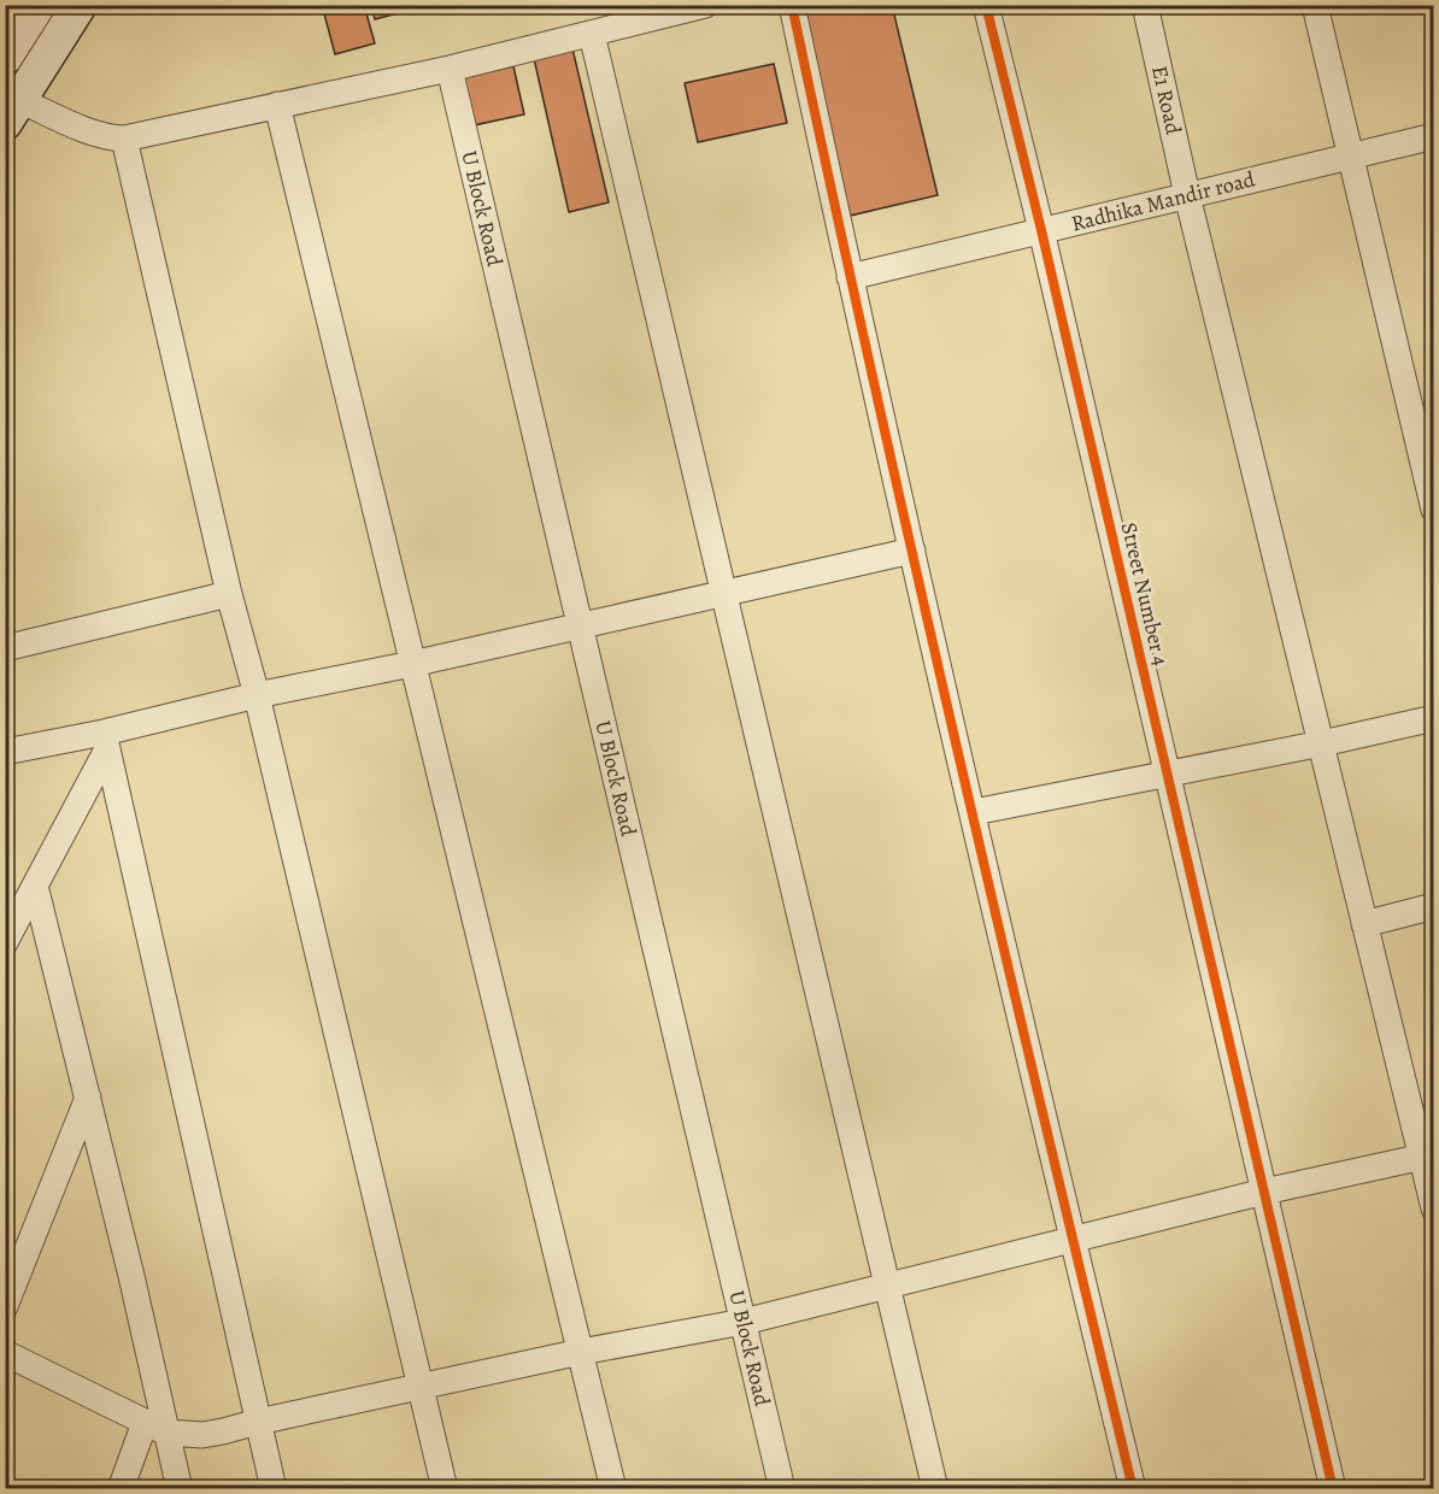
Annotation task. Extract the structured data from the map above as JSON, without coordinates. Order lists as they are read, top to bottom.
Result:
{
  "streets": {
    "street": [
      "E1 Road",
      "Radhika Mandir road",
      "U Block Road",
      "Street Number 4"
    ]
  },
  "crossings": [
    ["E1 Road", "Radhika Mandir road"],
    ["Radhika Mandir road", "Street Number 4"]
  ]
}
